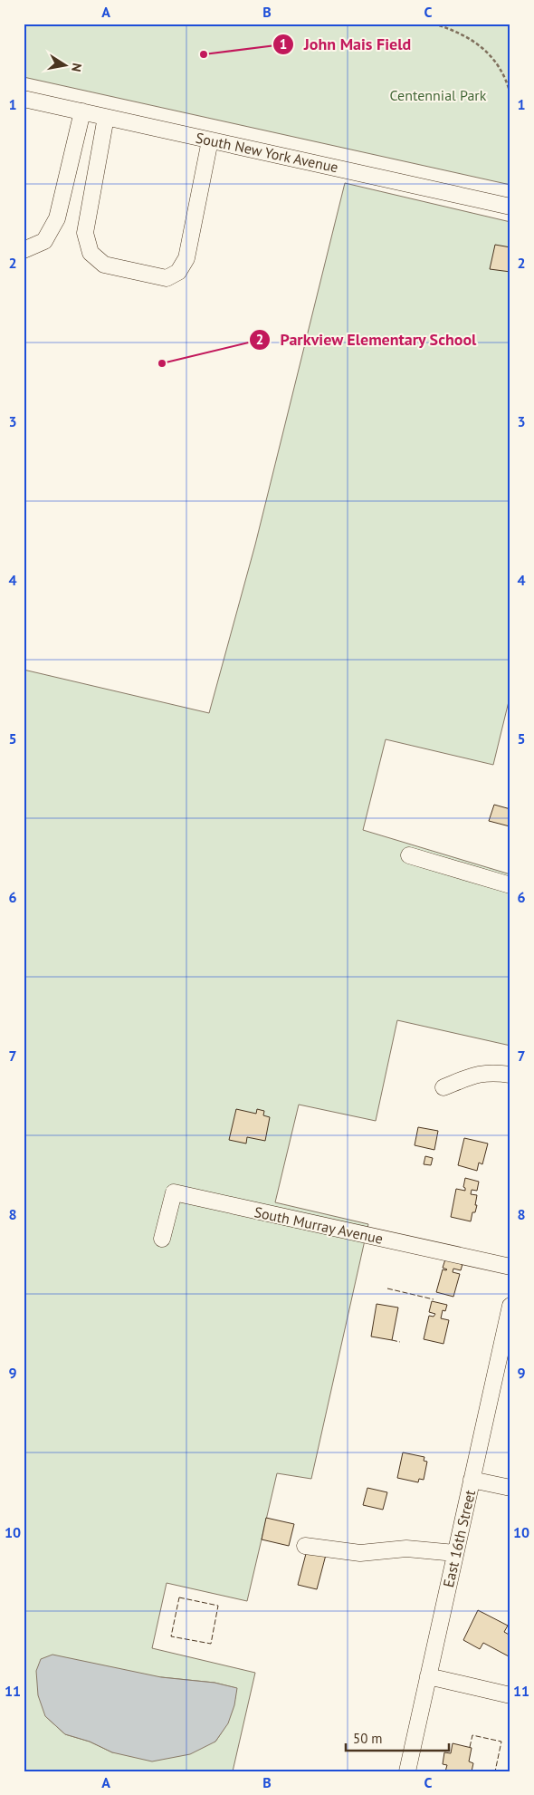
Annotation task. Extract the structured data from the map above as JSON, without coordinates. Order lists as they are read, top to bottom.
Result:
{
  "streets": {
    "street": ["South New York Avenue", "South Murray Avenue", "East 16th Street"]
  },
  "parks": ["Centennial Park"],
  "places": ["John Mais Field", "Parkview Elementary School"],
  "scale_bar": "50 m",
  "north": "right",
  "grid": {
    "columns": ["A", "B", "C"],
    "rows": [
      "1",
      "2",
      "3",
      "4",
      "5",
      "6",
      "7",
      "8",
      "9",
      "10",
      "11"
    ]
  }
}
